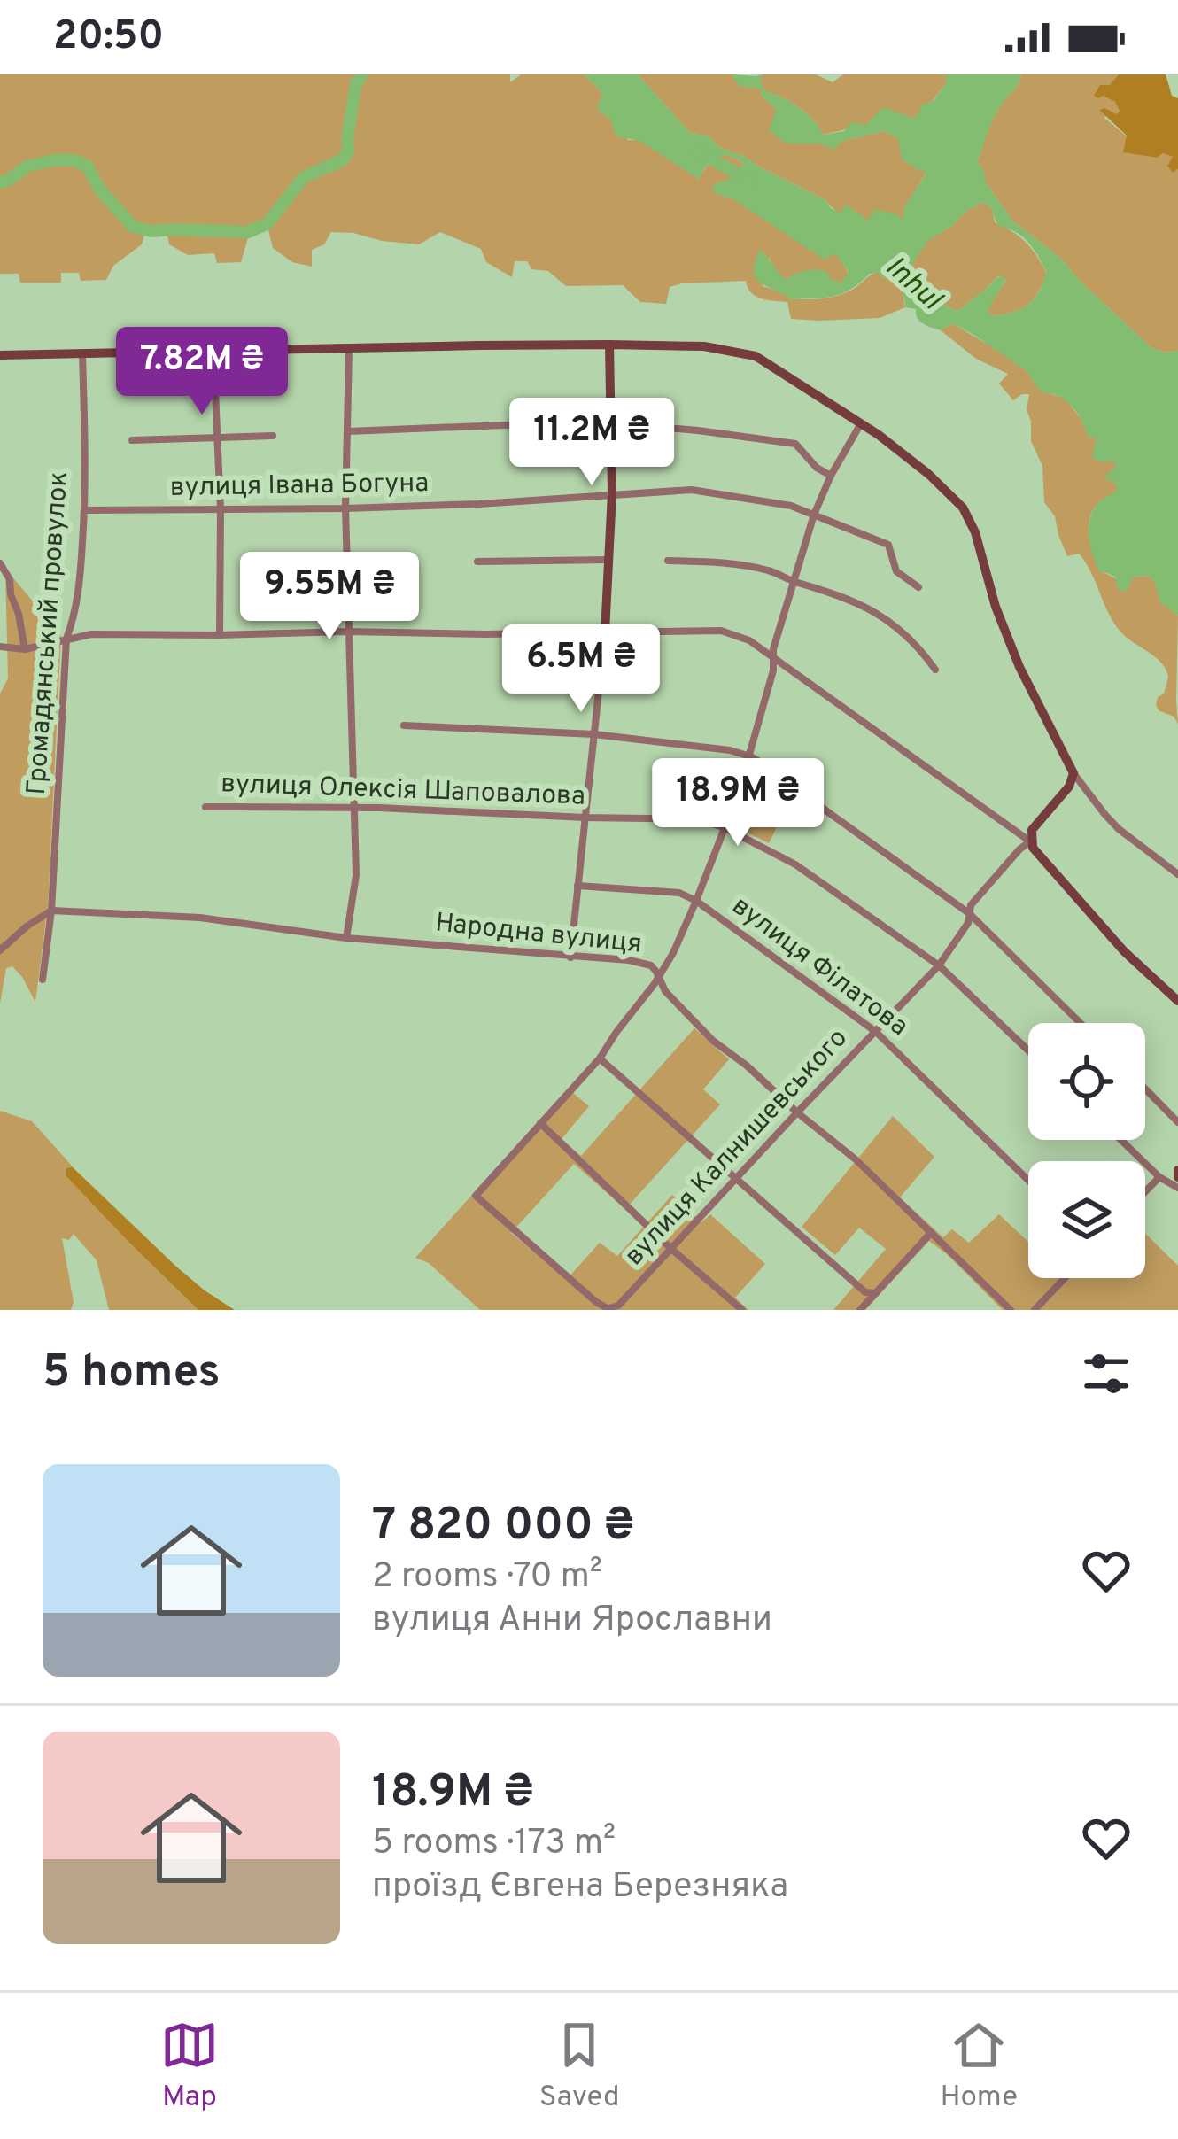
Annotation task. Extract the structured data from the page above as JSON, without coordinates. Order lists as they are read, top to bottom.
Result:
{
  "streets": {
    "street": [
      "вулиця Івана Богуна",
      "Громадянський провулок",
      "вулиця Олексія Шаповалова",
      "Народна вулиця",
      "вулиця Філатова",
      "вулиця Калнишевського"
    ]
  },
  "crossings": [
    ["вулиця Івана Богуна", "Громадянський провулок"],
    ["Громадянський провулок", "Народна вулиця"],
    ["вулиця Олексія Шаповалова", "вулиця Калнишевського"],
    ["Народна вулиця", "вулиця Калнишевського"],
    ["вулиця Філатова", "вулиця Калнишевського"]
  ],
  "water": ["Inhul"],
  "page": {
    "status": "20:50",
    "price": [
      "7.82M ₴",
      "11.2M ₴",
      "9.55M ₴",
      "6.5M ₴",
      "18.9M ₴"
    ],
    "heading": "5 homes",
    "list": [
      {
        "name": "7 820 000 ₴",
        "note": "2 rooms · 70 m² · вулиця Анни Ярославни"
      },
      {
        "name": "18.9M ₴",
        "note": "5 rooms · 173 m² · проїзд Євгена Березняка"
      }
    ],
    "tabs": ["Map", "Saved", "Home"]
  }
}
